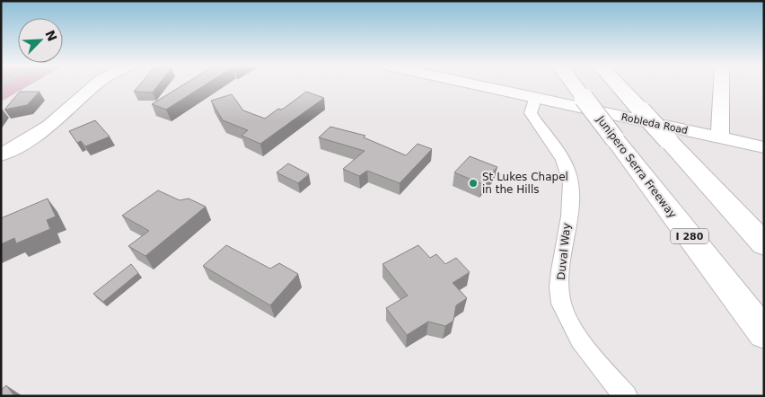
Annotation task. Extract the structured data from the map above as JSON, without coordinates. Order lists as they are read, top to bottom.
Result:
{
  "streets": {
    "highway": ["Junipero Serra Freeway", "I 280"],
    "street": ["Robleda Road", "Duval Way"]
  },
  "crossings": [
    ["Robleda Road", "Duval Way"]
  ],
  "places": ["St Lukes Chapel in the Hills"],
  "north": "top right"
}
